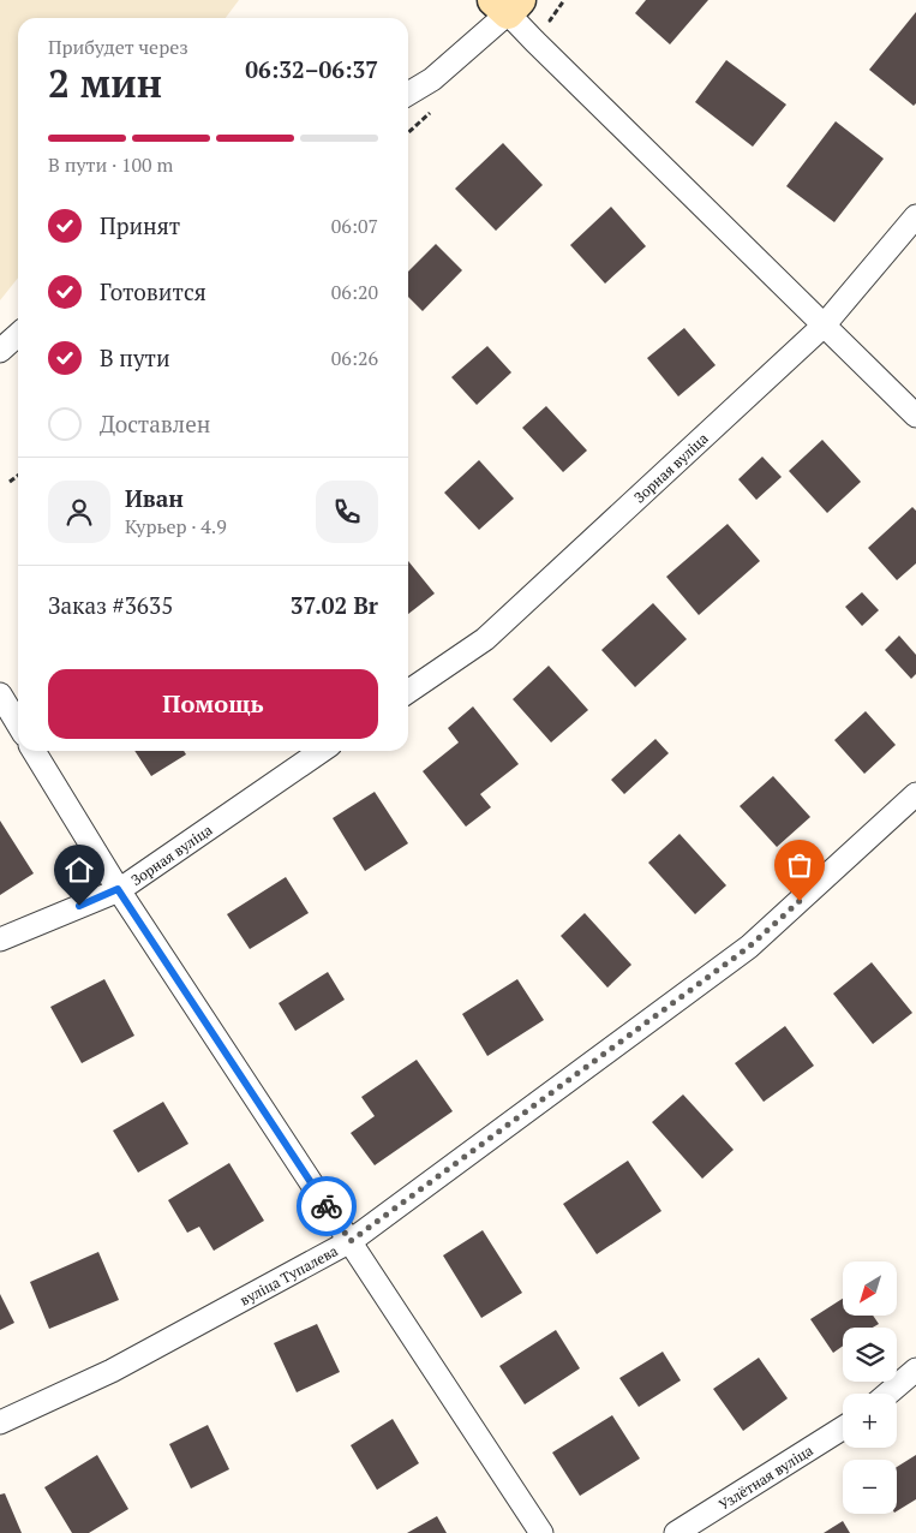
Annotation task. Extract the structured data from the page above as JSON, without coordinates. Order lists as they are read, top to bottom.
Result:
{
  "streets": {
    "street": ["Зорная вуліца", "вуліца Тупалева", "Узлётная вуліца"]
  },
  "north": "bottom left",
  "page": {
    "heading": ["2 мин", "Прибудет через", "06:32–06:37"],
    "panel": [
      "Иван",
      "Курьер · 4.9",
      "Заказ #3635",
      "37.02 Br"
    ],
    "bar": "В пути · 100 m",
    "list": [
      ["Принят", "06:07"],
      ["Готовится", "06:20"],
      ["В пути", "06:26"],
      "Доставлен"
    ],
    "buttons": "Помощь",
    "map_buttons": ["+", "−"]
  }
}
